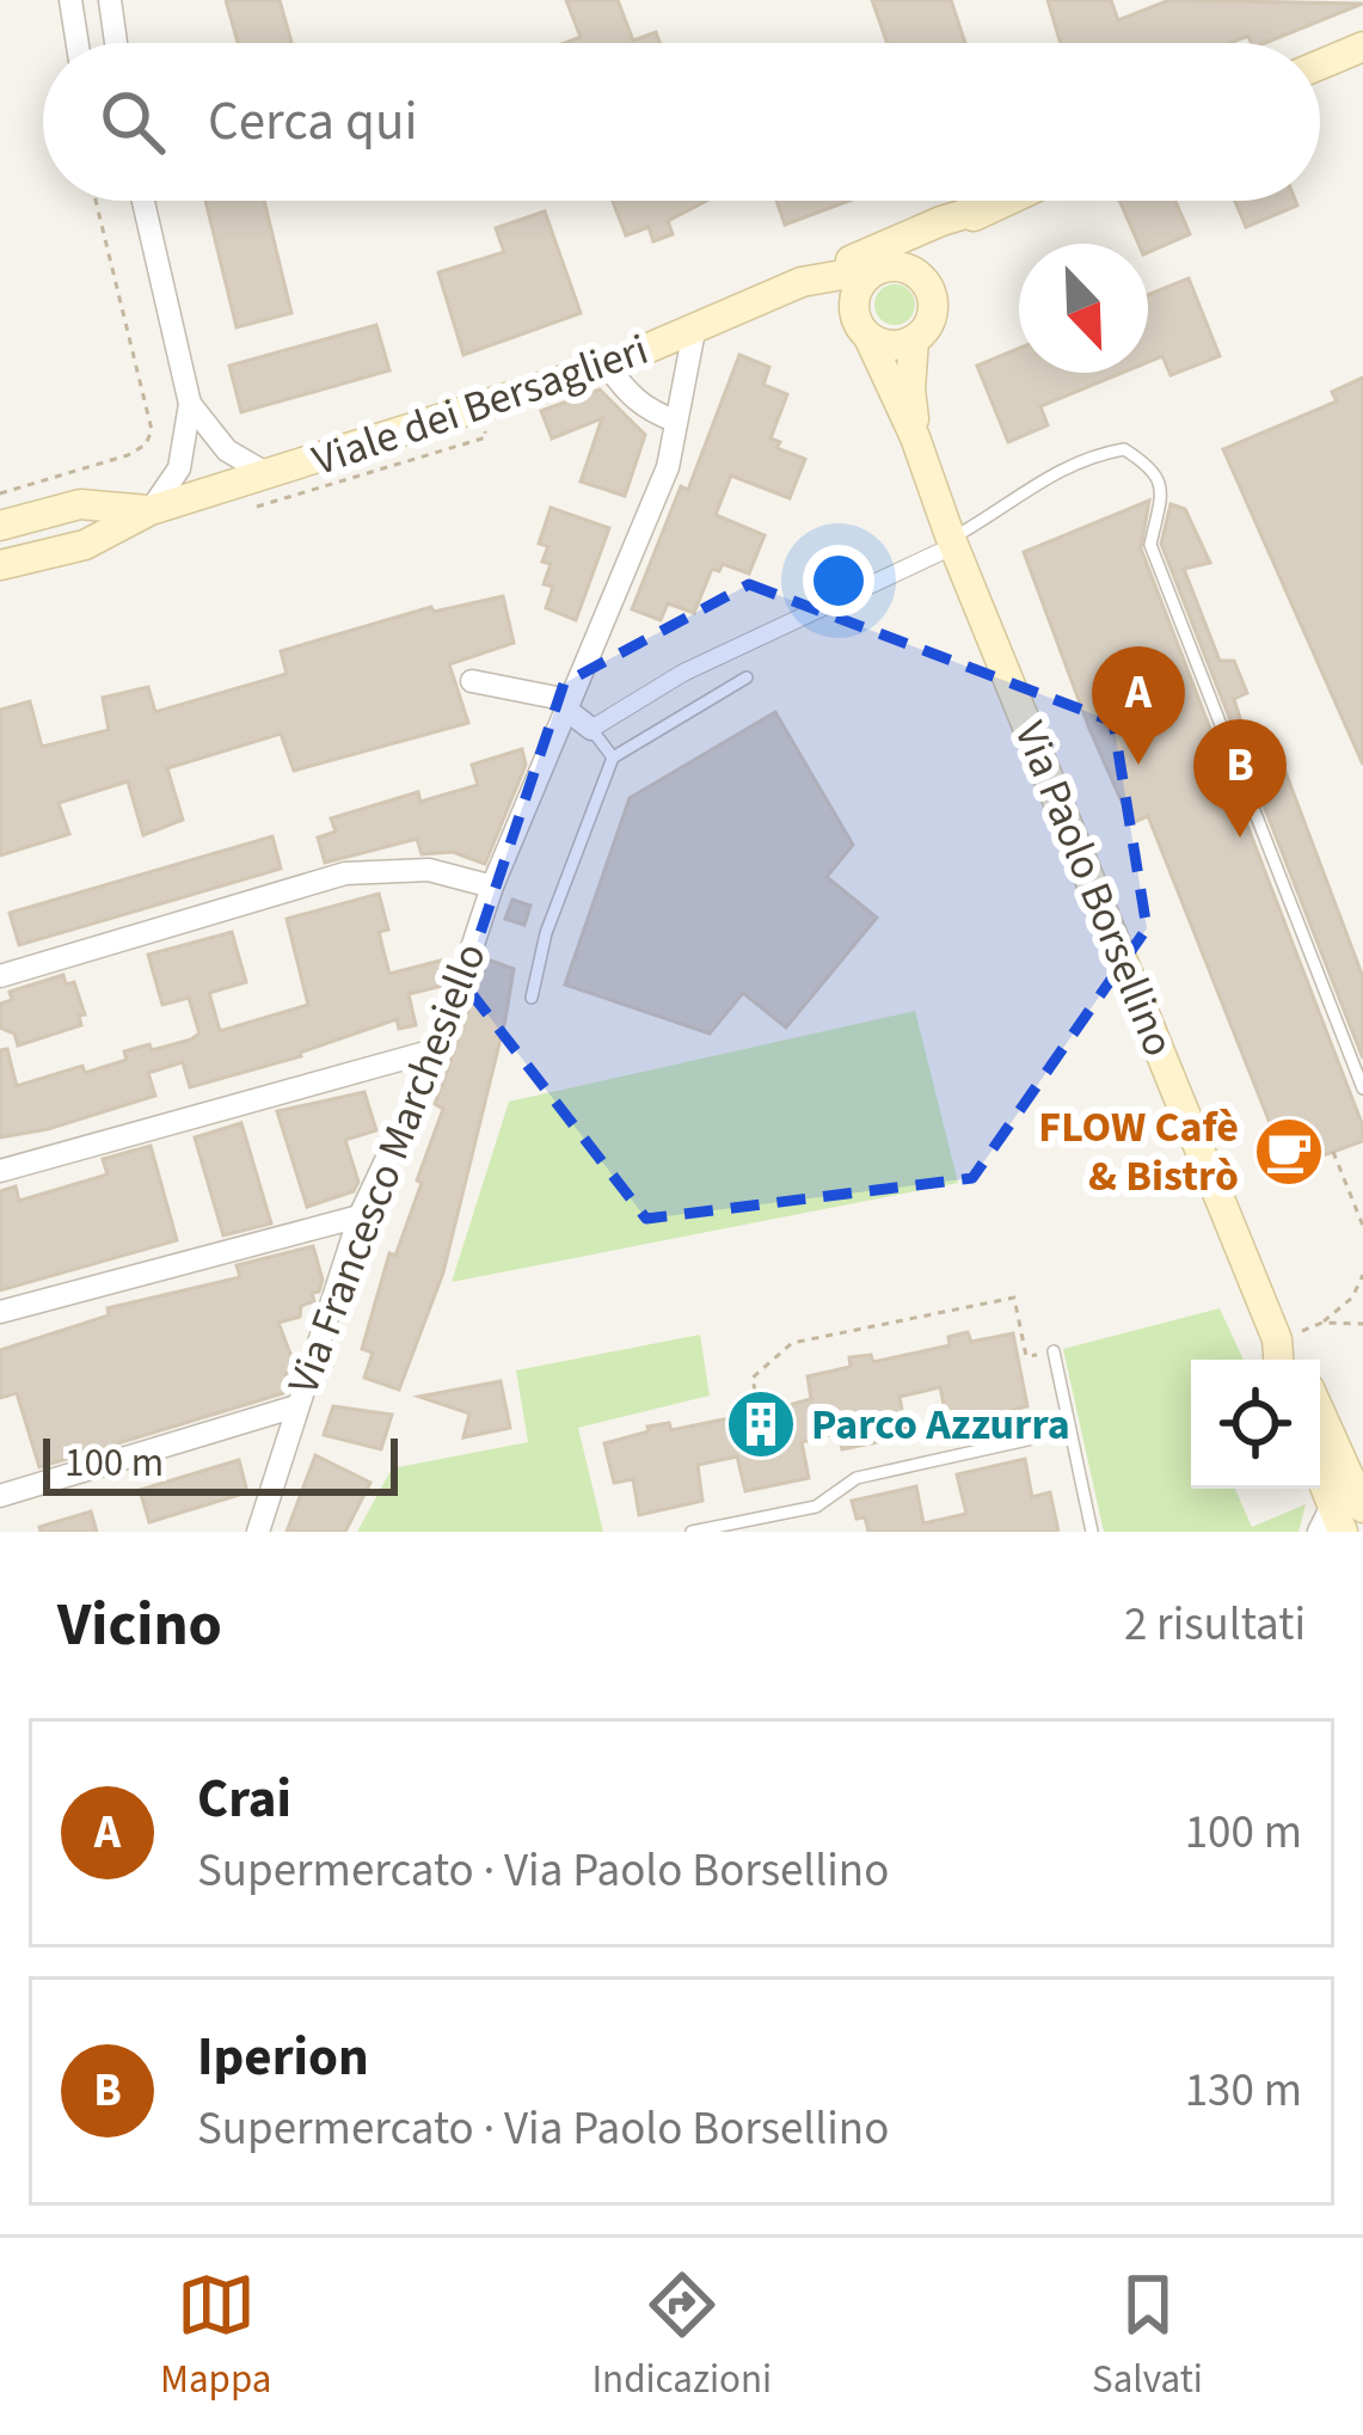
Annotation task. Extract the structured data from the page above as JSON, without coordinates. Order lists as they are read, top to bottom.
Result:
{
  "streets": {
    "main road": ["Viale dei Bersaglieri", "Via Paolo Borsellino"],
    "street": ["Via Francesco Marchesiello"]
  },
  "crossings": [
    ["Viale dei Bersaglieri", "Via Francesco Marchesiello"]
  ],
  "places": {
    "cafe": ["FLOW Cafè & Bistrò"],
    "building": ["Parco Azzurra"]
  },
  "scale_bar": "100 m",
  "north": "bottom right",
  "page": {
    "search": "Cerca qui",
    "pins": ["A", "B"],
    "scale": "100 m",
    "heading": ["Vicino", "2 risultati"],
    "list": [
      {
        "mark": "A",
        "name": "Crai",
        "note": "Supermercato · Via Paolo Borsellino",
        "value": "100 m"
      },
      {
        "mark": "B",
        "name": "Iperion",
        "note": "Supermercato · Via Paolo Borsellino",
        "value": "130 m"
      }
    ],
    "nav": ["Mappa", "Indicazioni", "Salvati"]
  }
}
